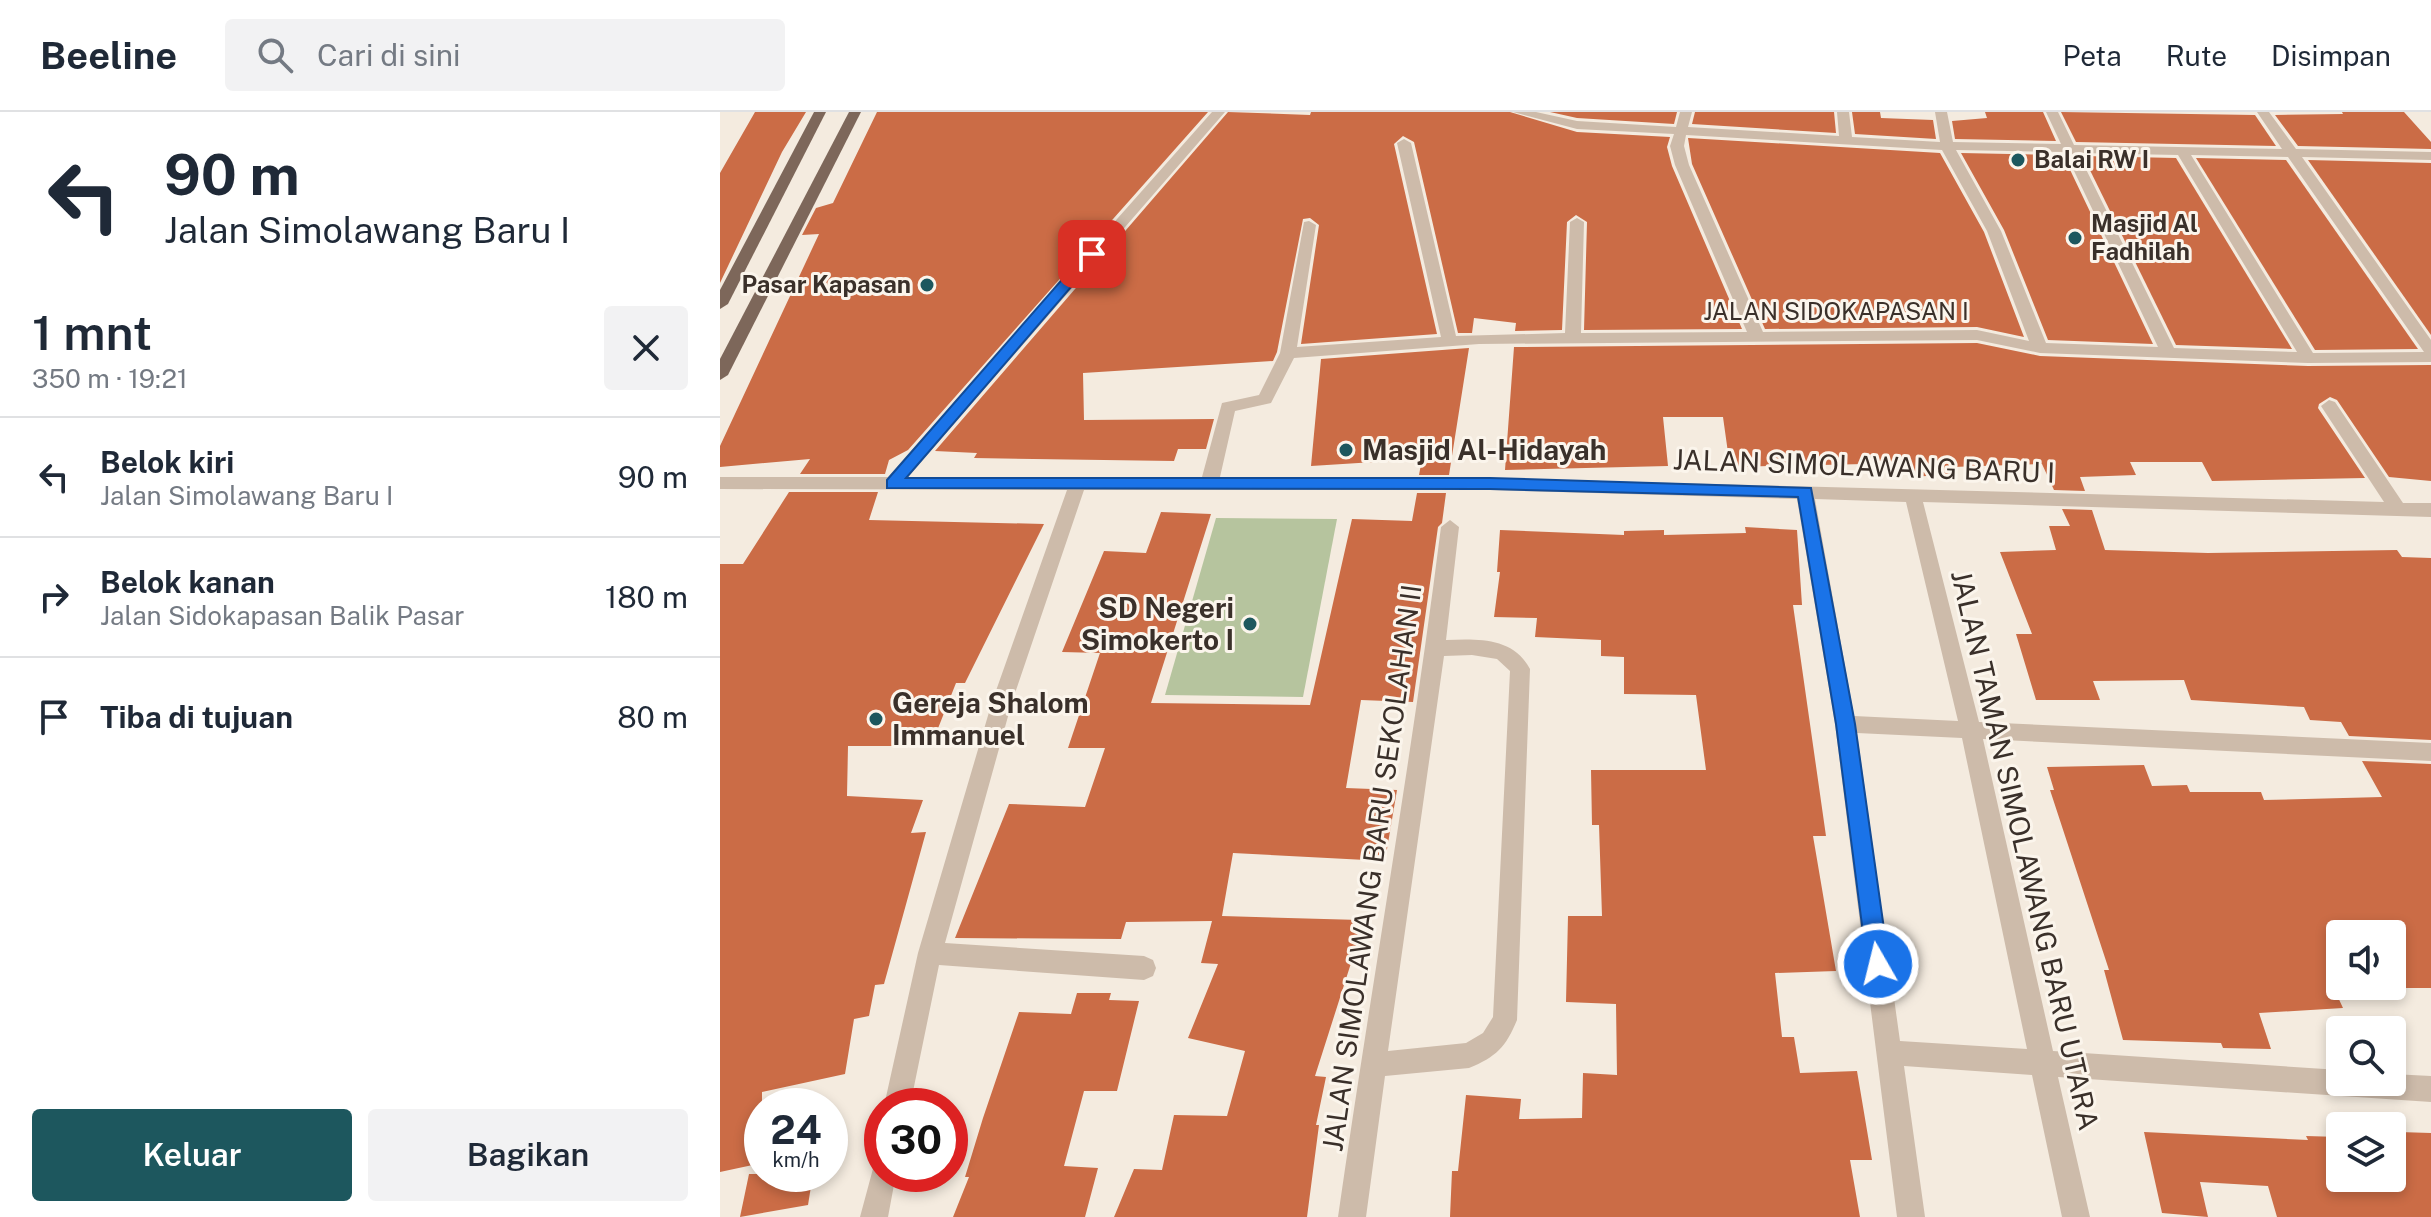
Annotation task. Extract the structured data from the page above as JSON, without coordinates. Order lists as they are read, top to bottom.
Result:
{
  "streets": {
    "street": [
      "JALAN SIDOKAPASAN I",
      "JALAN SIMOLAWANG BARU I",
      "JALAN TAMAN SIMOLAWANG BARU UTARA",
      "JALAN SIMOLAWANG BARU SEKOLAHAN II"
    ]
  },
  "crossings": [
    ["JALAN SIMOLAWANG BARU I", "JALAN TAMAN SIMOLAWANG BARU UTARA"]
  ],
  "places": [
    "Balai RW I",
    "Masjid Al Fadhilah",
    "Pasar Kapasan",
    "Masjid Al-Hidayah",
    "SD Negeri Simokerto I",
    "Gereja Shalom Immanuel"
  ],
  "page": {
    "header": "Beeline",
    "search": "Cari di sini",
    "nav": ["Peta", "Rute", "Disimpan"],
    "turn": ["90 m", "Jalan Simolawang Baru I"],
    "heading": ["1 mnt", "350 m · 19:21"],
    "list": [
      {
        "name": "Belok kiri",
        "note": "Jalan Simolawang Baru I",
        "value": "90 m"
      },
      {
        "name": "Belok kanan",
        "note": "Jalan Sidokapasan Balik Pasar",
        "value": "180 m"
      },
      {
        "name": "Tiba di tujuan",
        "value": "80 m"
      }
    ],
    "speed": "24 km/h",
    "limit": "30",
    "buttons": ["Keluar", "Bagikan"]
  }
}
